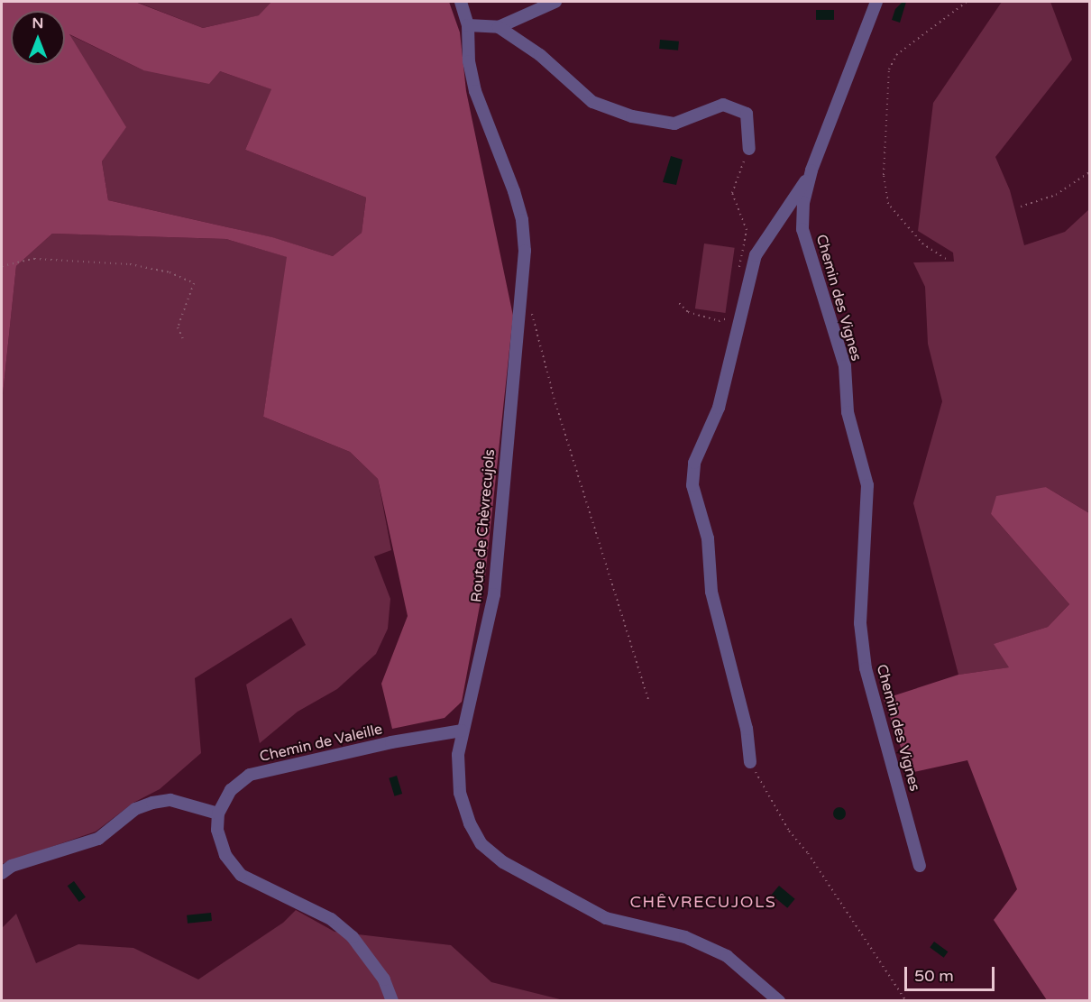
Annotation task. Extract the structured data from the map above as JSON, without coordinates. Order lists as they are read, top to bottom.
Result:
{
  "streets": {
    "street": ["Chemin des Vignes", "Route de Chèvrecujols", "Chemin de Valeille"]
  },
  "crossings": [
    ["Route de Chèvrecujols", "Chemin de Valeille"]
  ],
  "districts": ["CHÊVRECUJOLS"],
  "scale_bar": "50 m",
  "north": "top"
}
